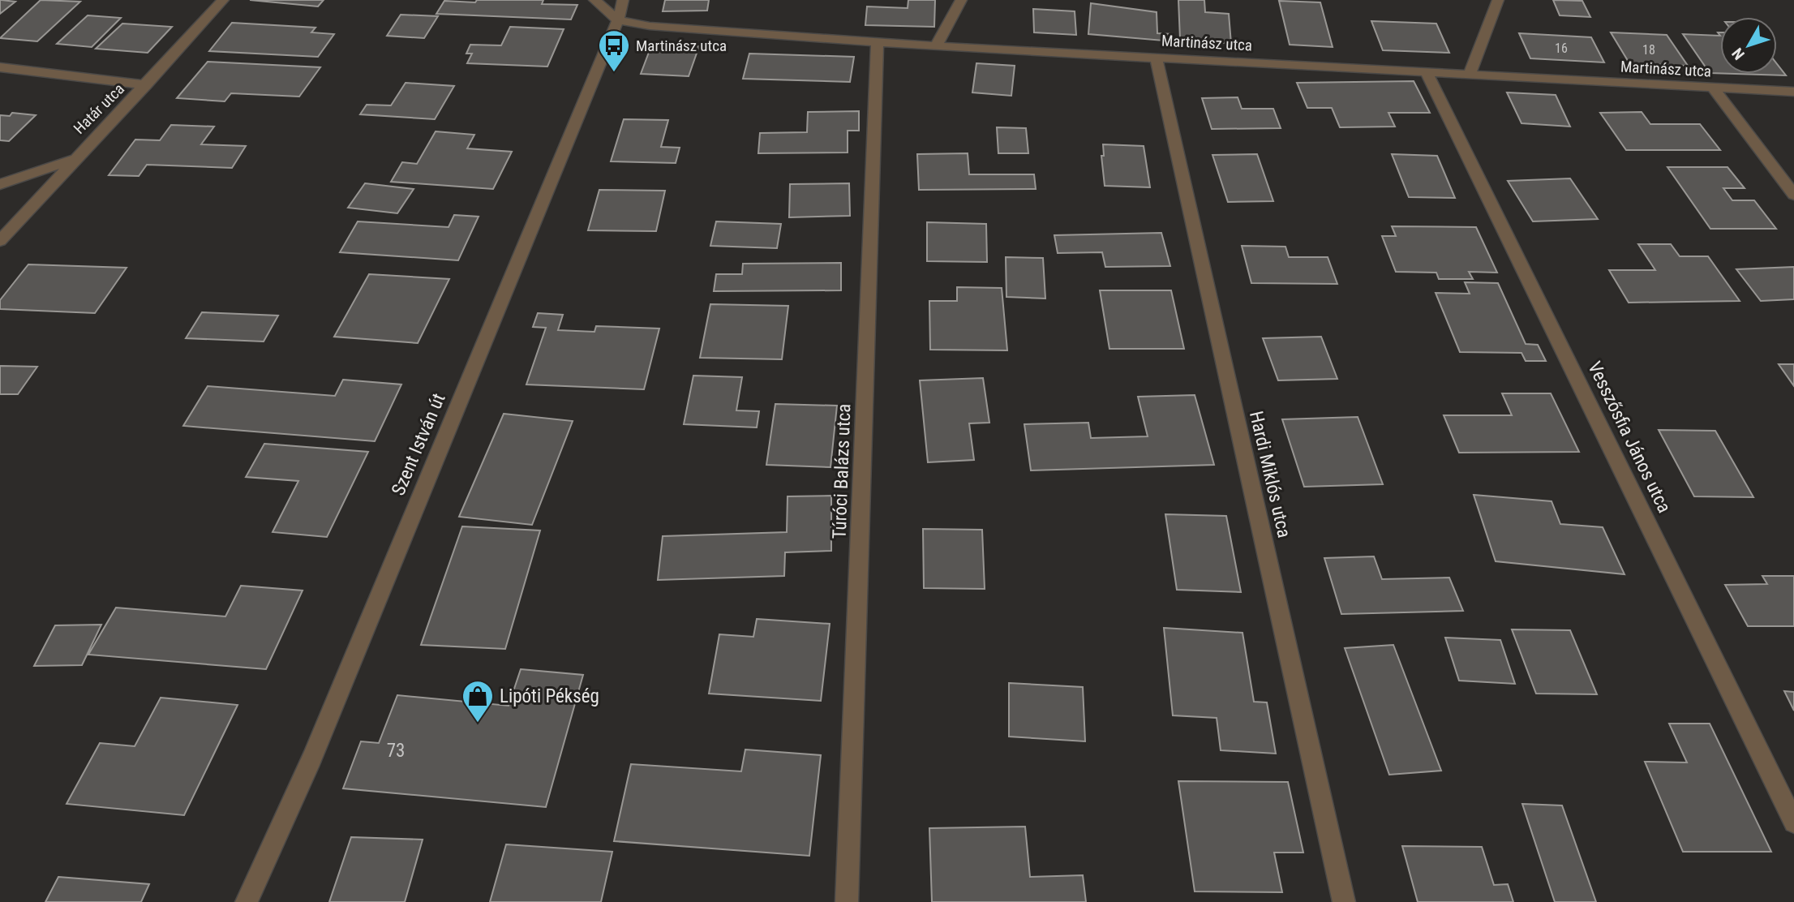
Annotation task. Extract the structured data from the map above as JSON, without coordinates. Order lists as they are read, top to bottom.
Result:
{
  "streets": {
    "street": [
      "Martinász utca",
      "Határ utca",
      "Vesszősfia János utca",
      "Szent István út",
      "Túróci Balázs utca",
      "Hardi Miklós utca"
    ]
  },
  "crossings": [
    ["Martinász utca", "Vesszősfia János utca"],
    ["Martinász utca", "Szent István út"],
    ["Martinász utca", "Túróci Balázs utca"],
    ["Martinász utca", "Hardi Miklós utca"]
  ],
  "places": {
    "bus stop": ["Martinász utca"],
    "shop": ["Lipóti Pékség"]
  },
  "house_numbers": ["16", "18", "73"],
  "north": "bottom left"
}
